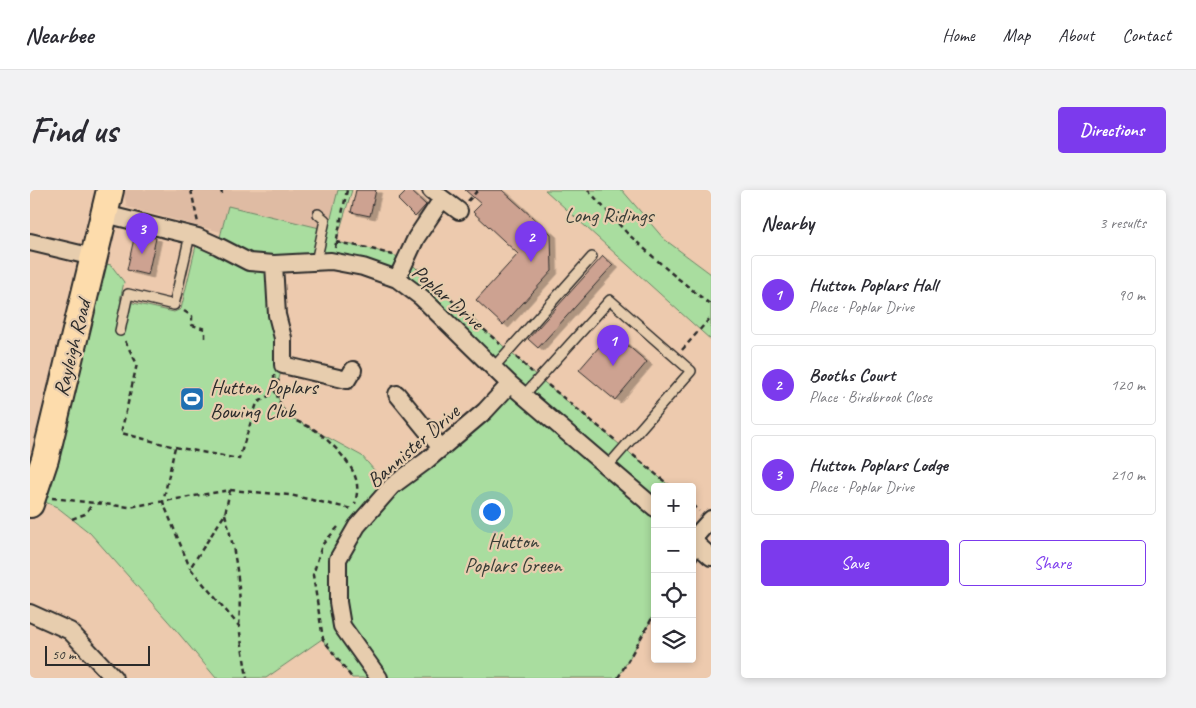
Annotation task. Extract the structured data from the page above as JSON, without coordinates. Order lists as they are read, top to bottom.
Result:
{
  "streets": {
    "main road": ["Rayleigh Road"],
    "street": ["Poplar Drive", "Bannister Drive"]
  },
  "crossings": [
    ["Poplar Drive", "Rayleigh Road"],
    ["Poplar Drive", "Bannister Drive"]
  ],
  "parks": ["Long Ridings", "Hutton Poplars Green"],
  "places": {
    "sports": ["Hutton Poplars Bowing Club"]
  },
  "scale_bar": "50 m",
  "page": {
    "header": "Nearbee",
    "nav": [
      "Home",
      "Map",
      "About",
      "Contact"
    ],
    "buttons": [
      "Directions",
      ["Save", "Share"]
    ],
    "title": "Find us",
    "heading": ["Nearby", "3 results"],
    "pins": ["3", "2", "1"],
    "list": [
      {
        "mark": "1",
        "name": "Hutton Poplars Hall",
        "note": "Place · Poplar Drive",
        "value": "90 m"
      },
      {
        "mark": "2",
        "name": "Booths Court",
        "note": "Place · Birdbrook Close",
        "value": "120 m"
      },
      {
        "mark": "3",
        "name": "Hutton Poplars Lodge",
        "note": "Place · Poplar Drive",
        "value": "210 m"
      }
    ],
    "map_buttons": ["+", "−"],
    "scale": "50 m"
  }
}
